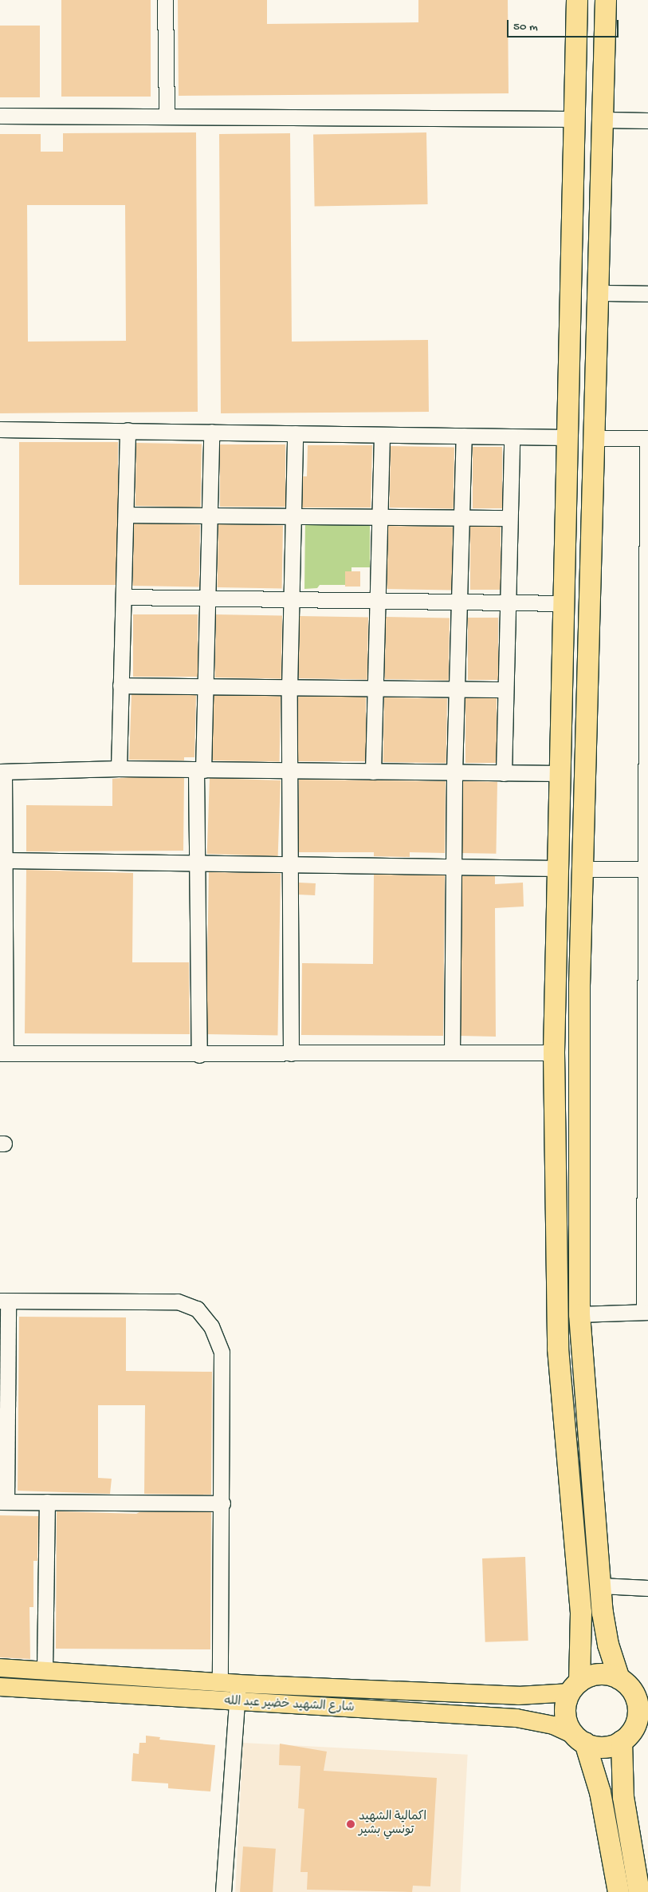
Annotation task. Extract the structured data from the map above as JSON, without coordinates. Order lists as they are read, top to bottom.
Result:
{
  "streets": {
    "main road": ["شارع الشهيد خضير عبد الله"]
  },
  "places": ["اكمالية الشهيد تونسي بشير"],
  "scale_bar": "50 m"
}
